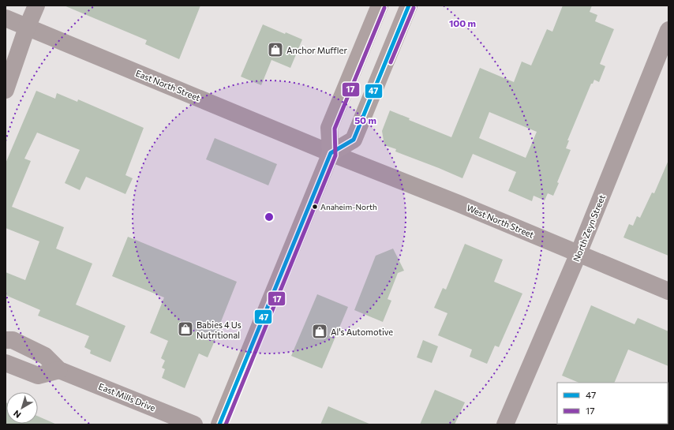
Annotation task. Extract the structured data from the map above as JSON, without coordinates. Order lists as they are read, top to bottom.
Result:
{
  "streets": {
    "street": [
      "East North Street",
      "West North Street",
      "North Zeyn Street",
      "East Mills Drive"
    ]
  },
  "crossings": [
    ["East North Street", "West North Street"],
    ["West North Street", "North Zeyn Street"]
  ],
  "places": {
    "shop": ["Anchor Muffler", "Babies 4 Us Nutritional", "Al's Automotive"],
    "other": ["Anaheim-North"]
  },
  "lines": ["transit line 47", "transit line 17"],
  "legend": ["47", "17"],
  "north": "bottom left",
  "rings": ["100 m", "50 m"]
}
